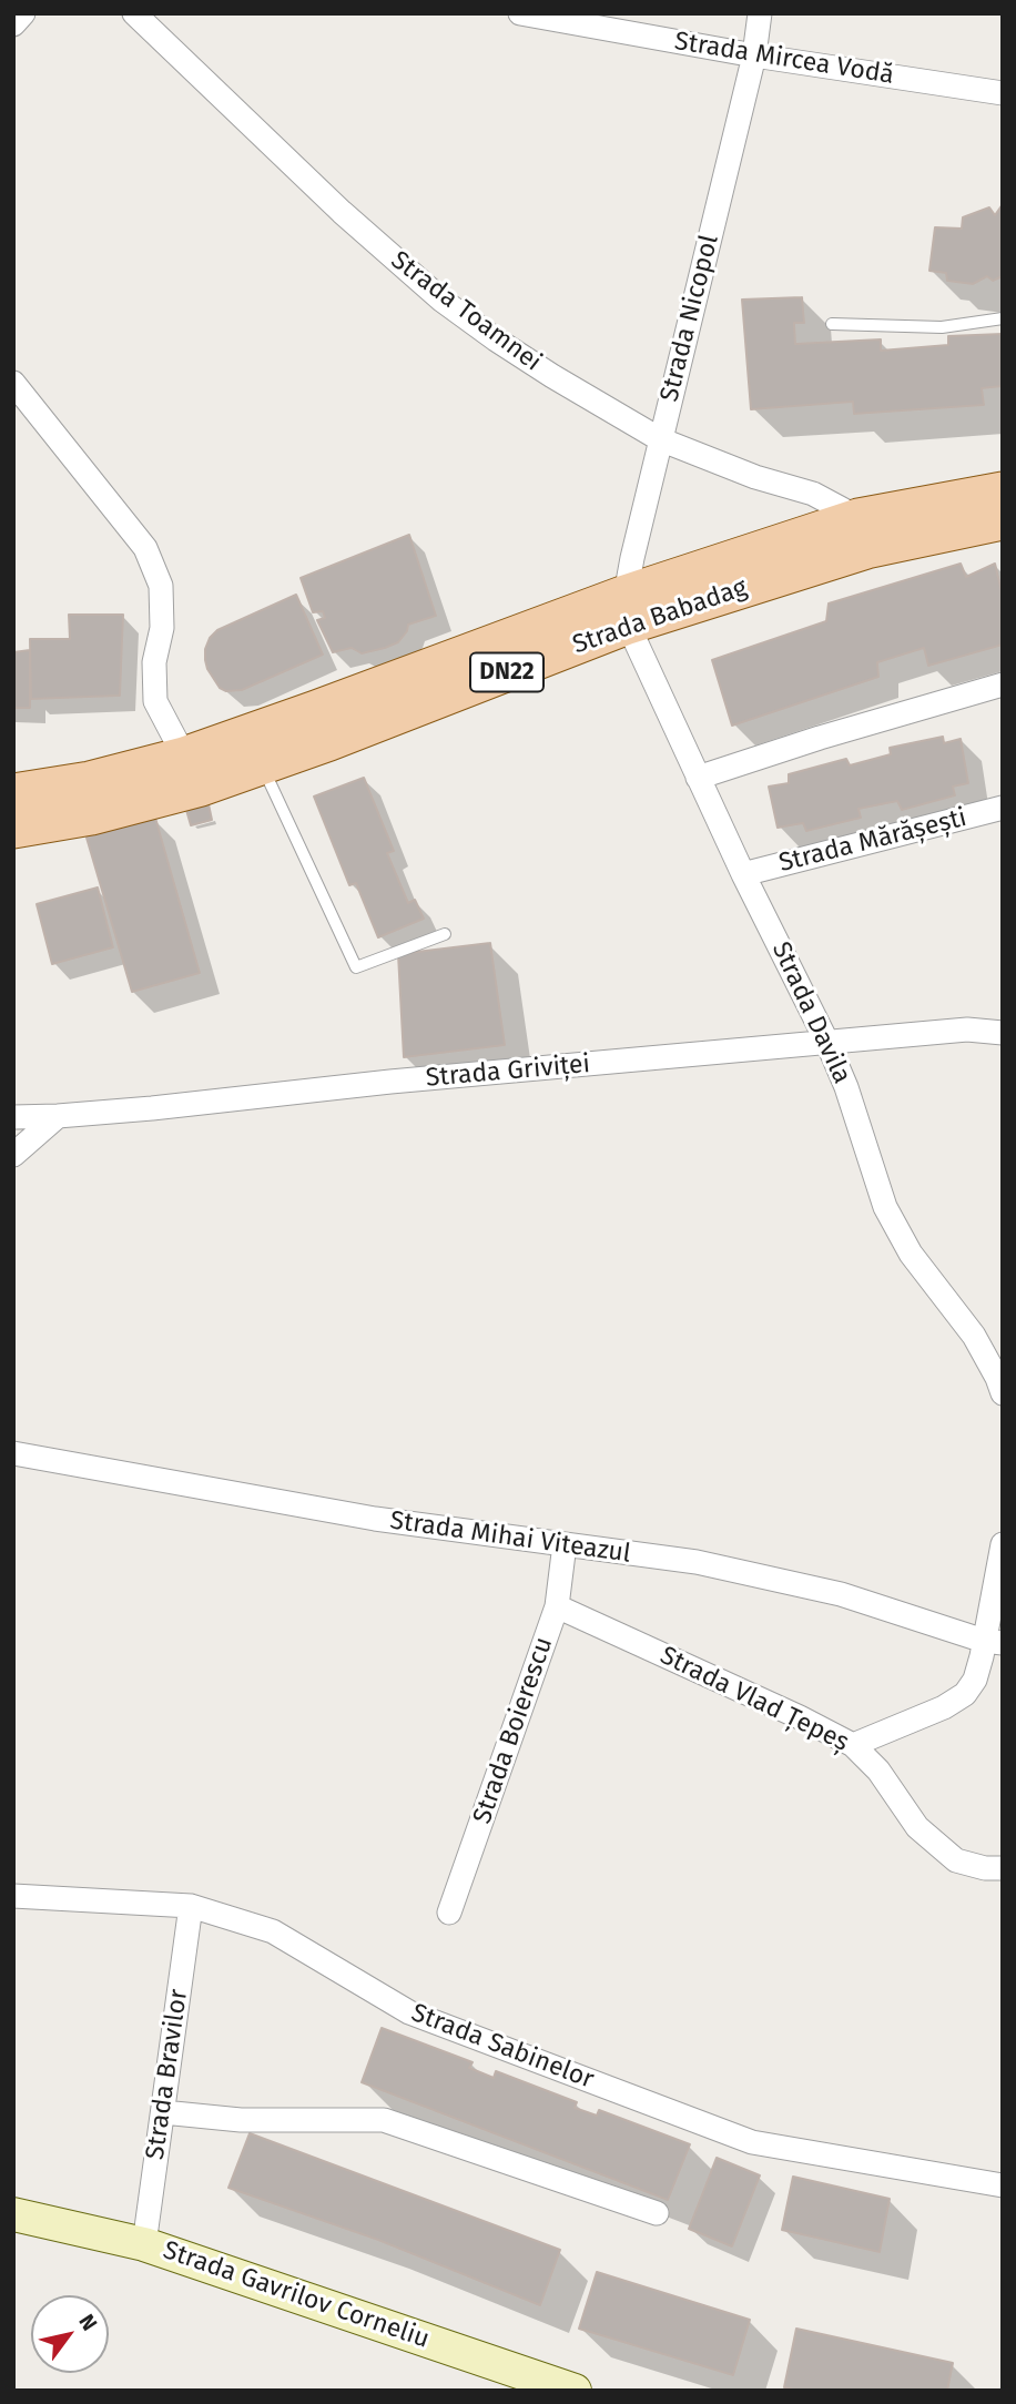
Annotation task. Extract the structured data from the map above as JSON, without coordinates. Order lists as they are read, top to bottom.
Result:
{
  "streets": {
    "main road": ["Strada Babadag", "DN22"],
    "street": [
      "Strada Mircea Vodă",
      "Strada Toamnei",
      "Strada Nicopol",
      "Strada Mărășești",
      "Strada Davila",
      "Strada Griviței",
      "Strada Mihai Viteazul",
      "Strada Vlad Țepeș",
      "Strada Boierescu",
      "Strada Sabinelor",
      "Strada Bravilor",
      "Strada Gavrilov Corneliu"
    ]
  },
  "crossings": [
    ["Strada Mircea Vodă", "Strada Nicopol"],
    ["Strada Toamnei", "Strada Nicopol"],
    ["Strada Toamnei", "Strada Babadag"],
    ["Strada Nicopol", "Strada Babadag"],
    ["Strada Nicopol", "Strada Davila"],
    ["Strada Babadag", "Strada Davila"],
    ["Strada Mărășești", "Strada Davila"],
    ["Strada Davila", "Strada Griviței"],
    ["Strada Mihai Viteazul", "Strada Boierescu"],
    ["Strada Vlad Țepeș", "Strada Boierescu"],
    ["Strada Sabinelor", "Strada Bravilor"],
    ["Strada Bravilor", "Strada Gavrilov Corneliu"]
  ],
  "north": "top right"
}
